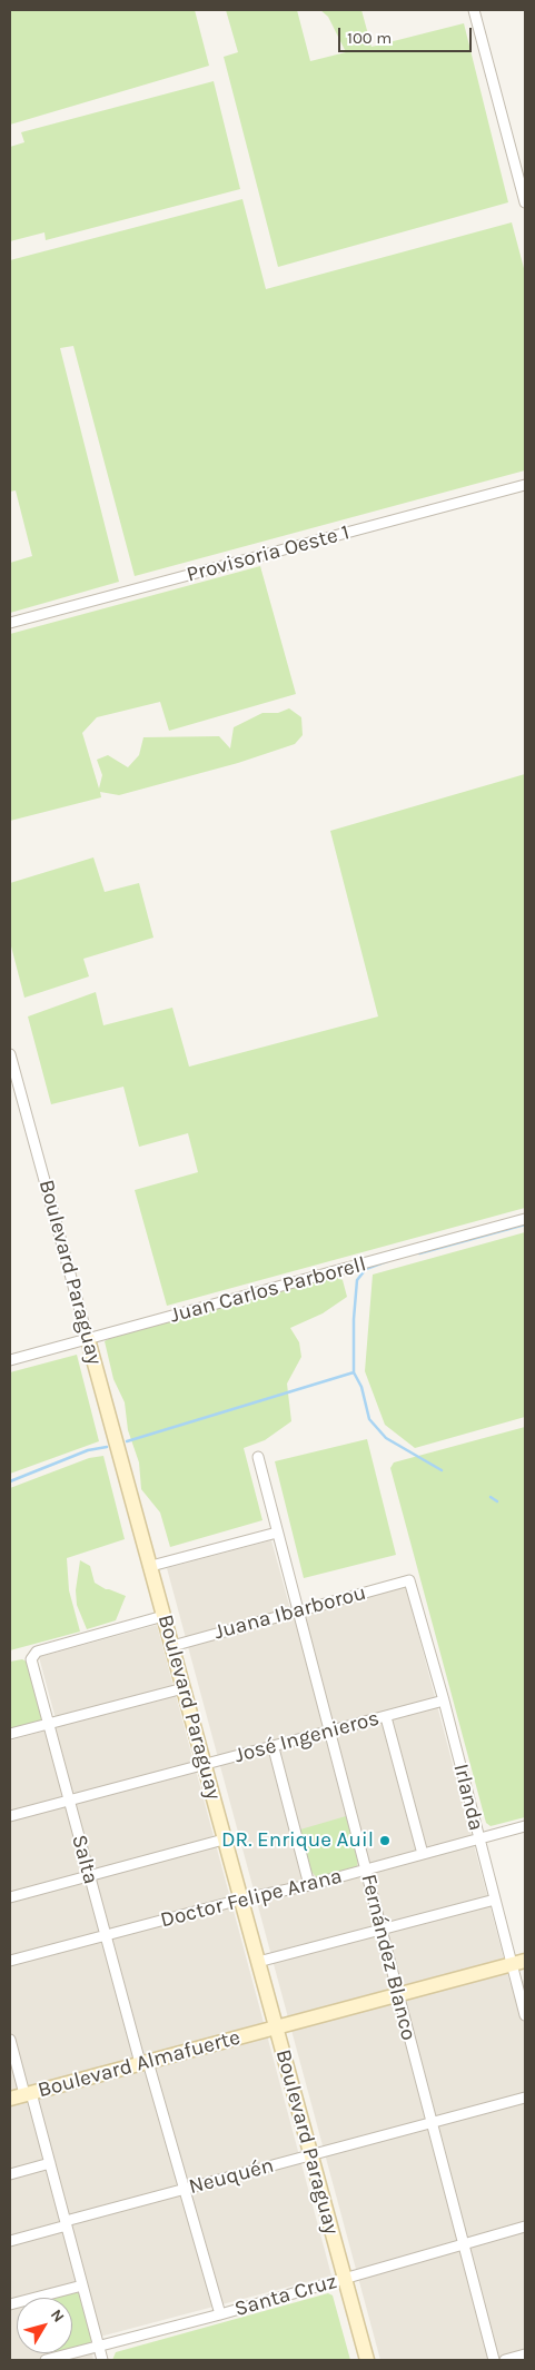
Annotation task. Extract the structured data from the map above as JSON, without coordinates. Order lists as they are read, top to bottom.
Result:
{
  "streets": {
    "main road": ["Boulevard Paraguay", "Boulevard Almafuerte"],
    "street": [
      "Provisoria Oeste 1",
      "Juan Carlos Parborell",
      "Juana Ibarborou",
      "José Ingenieros",
      "Irlanda",
      "Salta",
      "Doctor Felipe Arana",
      "Fernández Blanco",
      "Neuquén",
      "Santa Cruz"
    ]
  },
  "crossings": [
    ["Boulevard Paraguay", "Juan Carlos Parborell"],
    ["Boulevard Paraguay", "Juana Ibarborou"],
    ["Boulevard Paraguay", "José Ingenieros"],
    ["Boulevard Paraguay", "Salta"],
    ["Boulevard Paraguay", "Doctor Felipe Arana"],
    ["Boulevard Paraguay", "Boulevard Almafuerte"],
    ["Boulevard Paraguay", "Neuquén"],
    ["Boulevard Paraguay", "Santa Cruz"],
    ["Juana Ibarborou", "Irlanda"],
    ["Juana Ibarborou", "Fernández Blanco"],
    ["José Ingenieros", "Irlanda"],
    ["José Ingenieros", "Salta"],
    ["José Ingenieros", "Fernández Blanco"],
    ["Irlanda", "Doctor Felipe Arana"],
    ["Irlanda", "Boulevard Almafuerte"],
    ["Salta", "Doctor Felipe Arana"],
    ["Salta", "Boulevard Almafuerte"],
    ["Salta", "Neuquén"],
    ["Salta", "Santa Cruz"],
    ["Doctor Felipe Arana", "Fernández Blanco"],
    ["Fernández Blanco", "Boulevard Almafuerte"],
    ["Fernández Blanco", "Neuquén"],
    ["Fernández Blanco", "Santa Cruz"]
  ],
  "places": ["DR. Enrique Auil"],
  "scale_bar": "100 m",
  "north": "top right"
}
